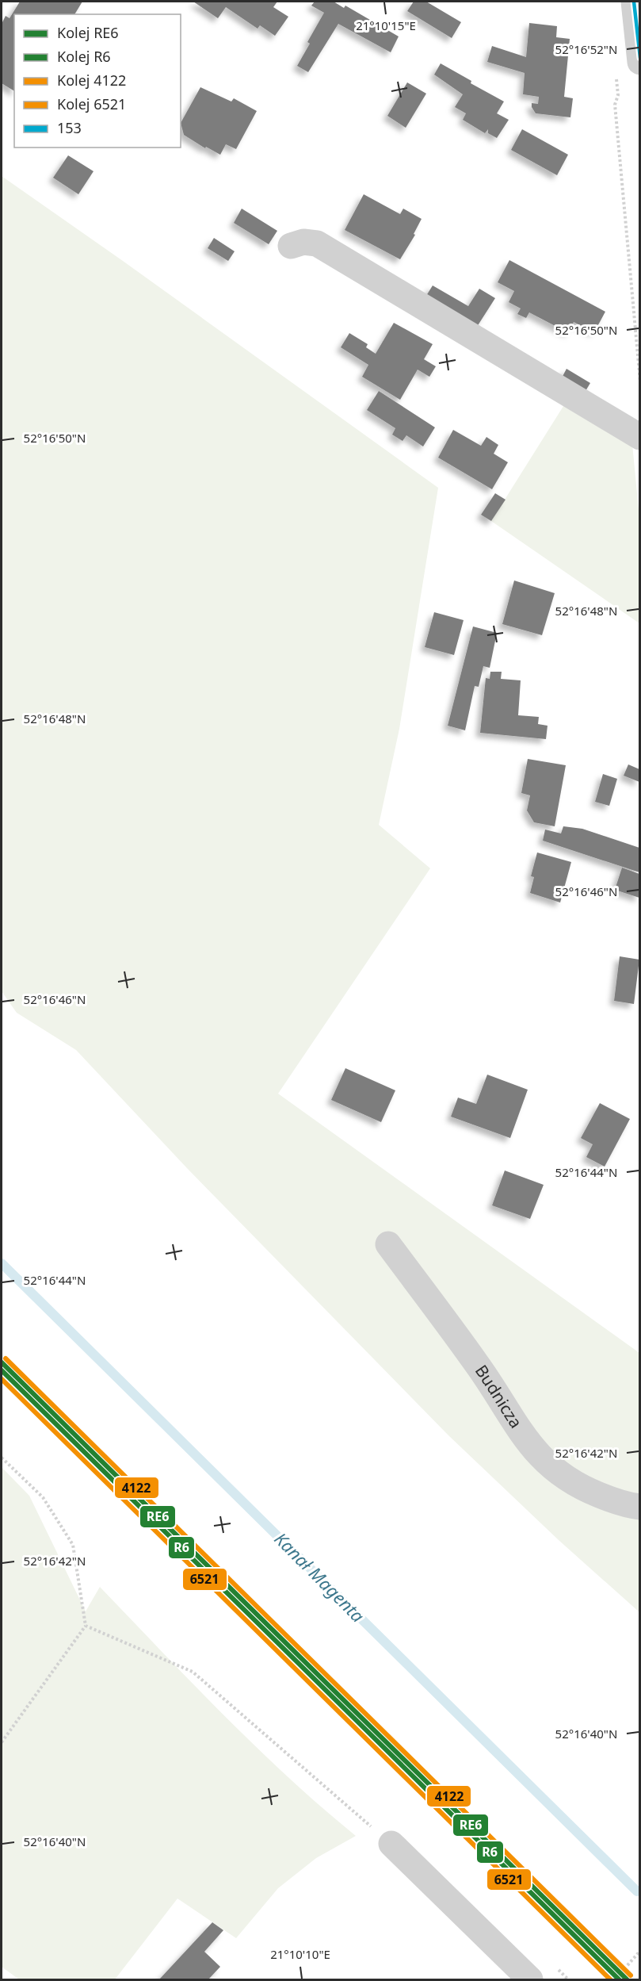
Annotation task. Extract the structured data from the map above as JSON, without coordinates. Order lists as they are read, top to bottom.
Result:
{
  "streets": {
    "street": ["Budnicza"]
  },
  "water": ["Kanał Magenta"],
  "lines": [
    "transit line 153",
    "rail line 4122",
    "rail line RE6",
    "rail line R6",
    "rail line 6521"
  ],
  "legend": [
    "Kolej RE6",
    "Kolej R6",
    "Kolej 4122",
    "Kolej 6521",
    "153"
  ],
  "coordinates": [
    "21°10'15\"E",
    "52°16'52\"N",
    "52°16'50\"N",
    "52°16'48\"N",
    "52°16'46\"N",
    "52°16'44\"N",
    "52°16'42\"N",
    "52°16'40\"N",
    "21°10'10\"E"
  ]
}
